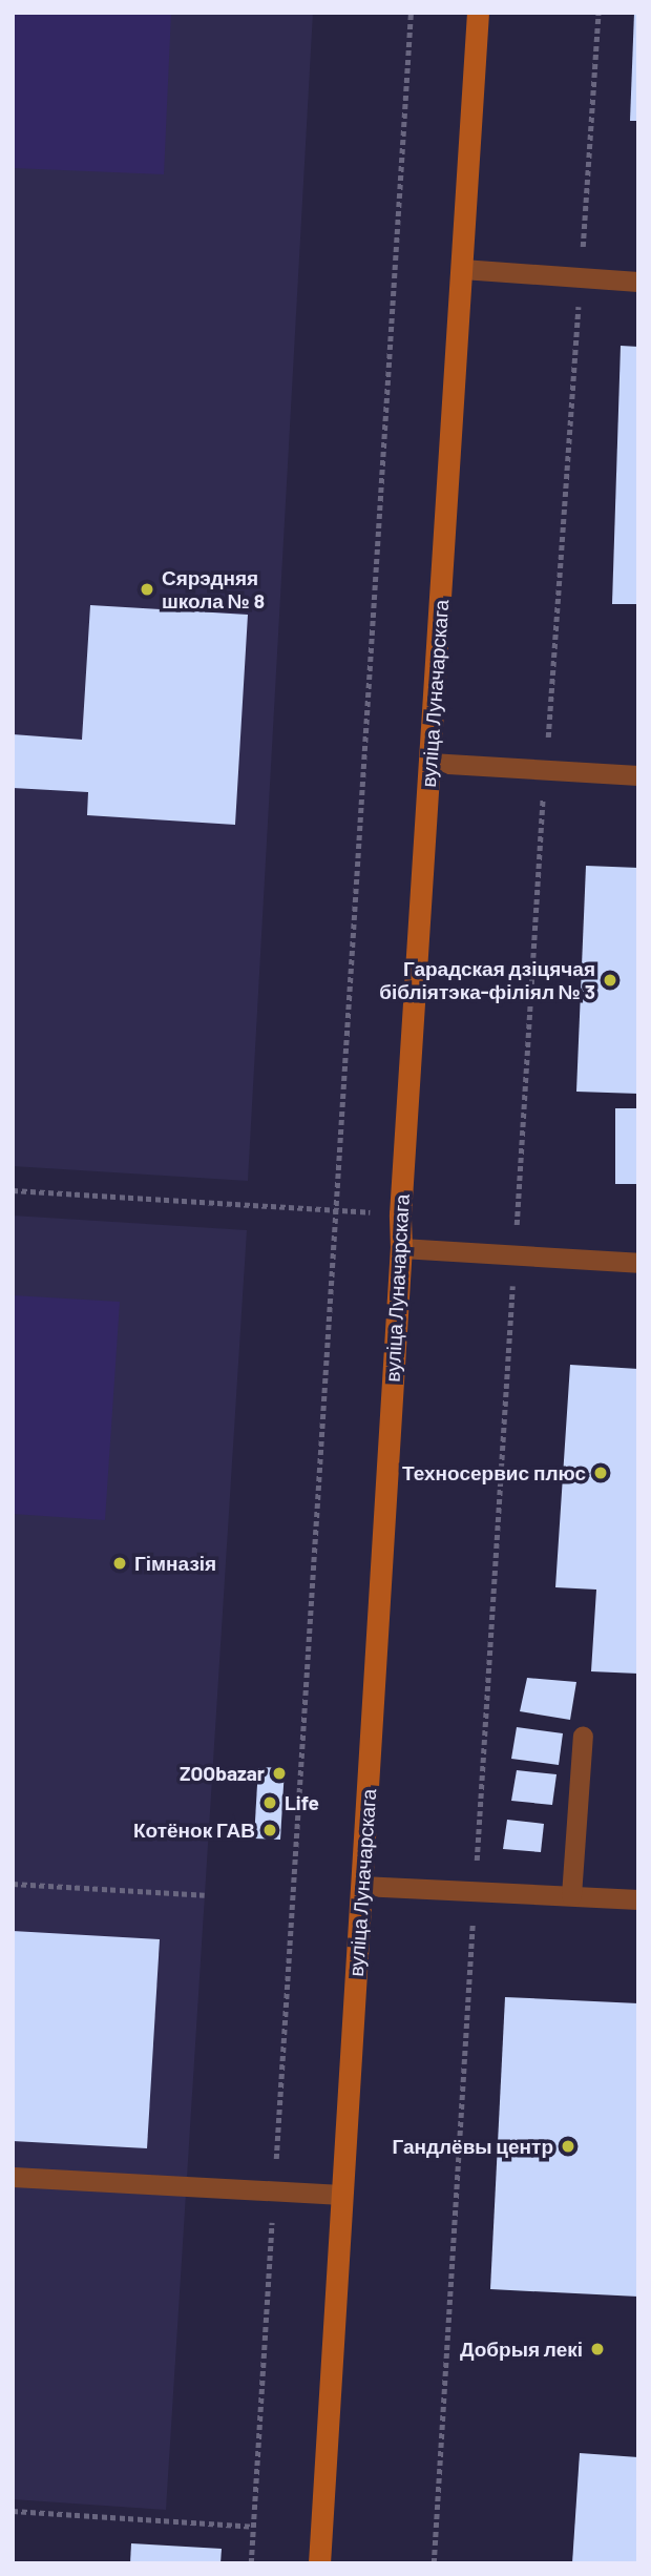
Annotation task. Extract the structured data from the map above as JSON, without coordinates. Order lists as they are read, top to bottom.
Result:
{
  "streets": {
    "street": ["вуліца Луначарскага"]
  },
  "places": [
    "Сярэдняя школа № 8",
    "Гарадская дзіцячая бібліятэка-філіял № 3",
    "Техносервис плюс",
    "Гімназія",
    "ZOObazar",
    "Life",
    "Котёнок ГАВ",
    "Гандлёвы центр",
    "Добрыя лекі"
  ]
}
